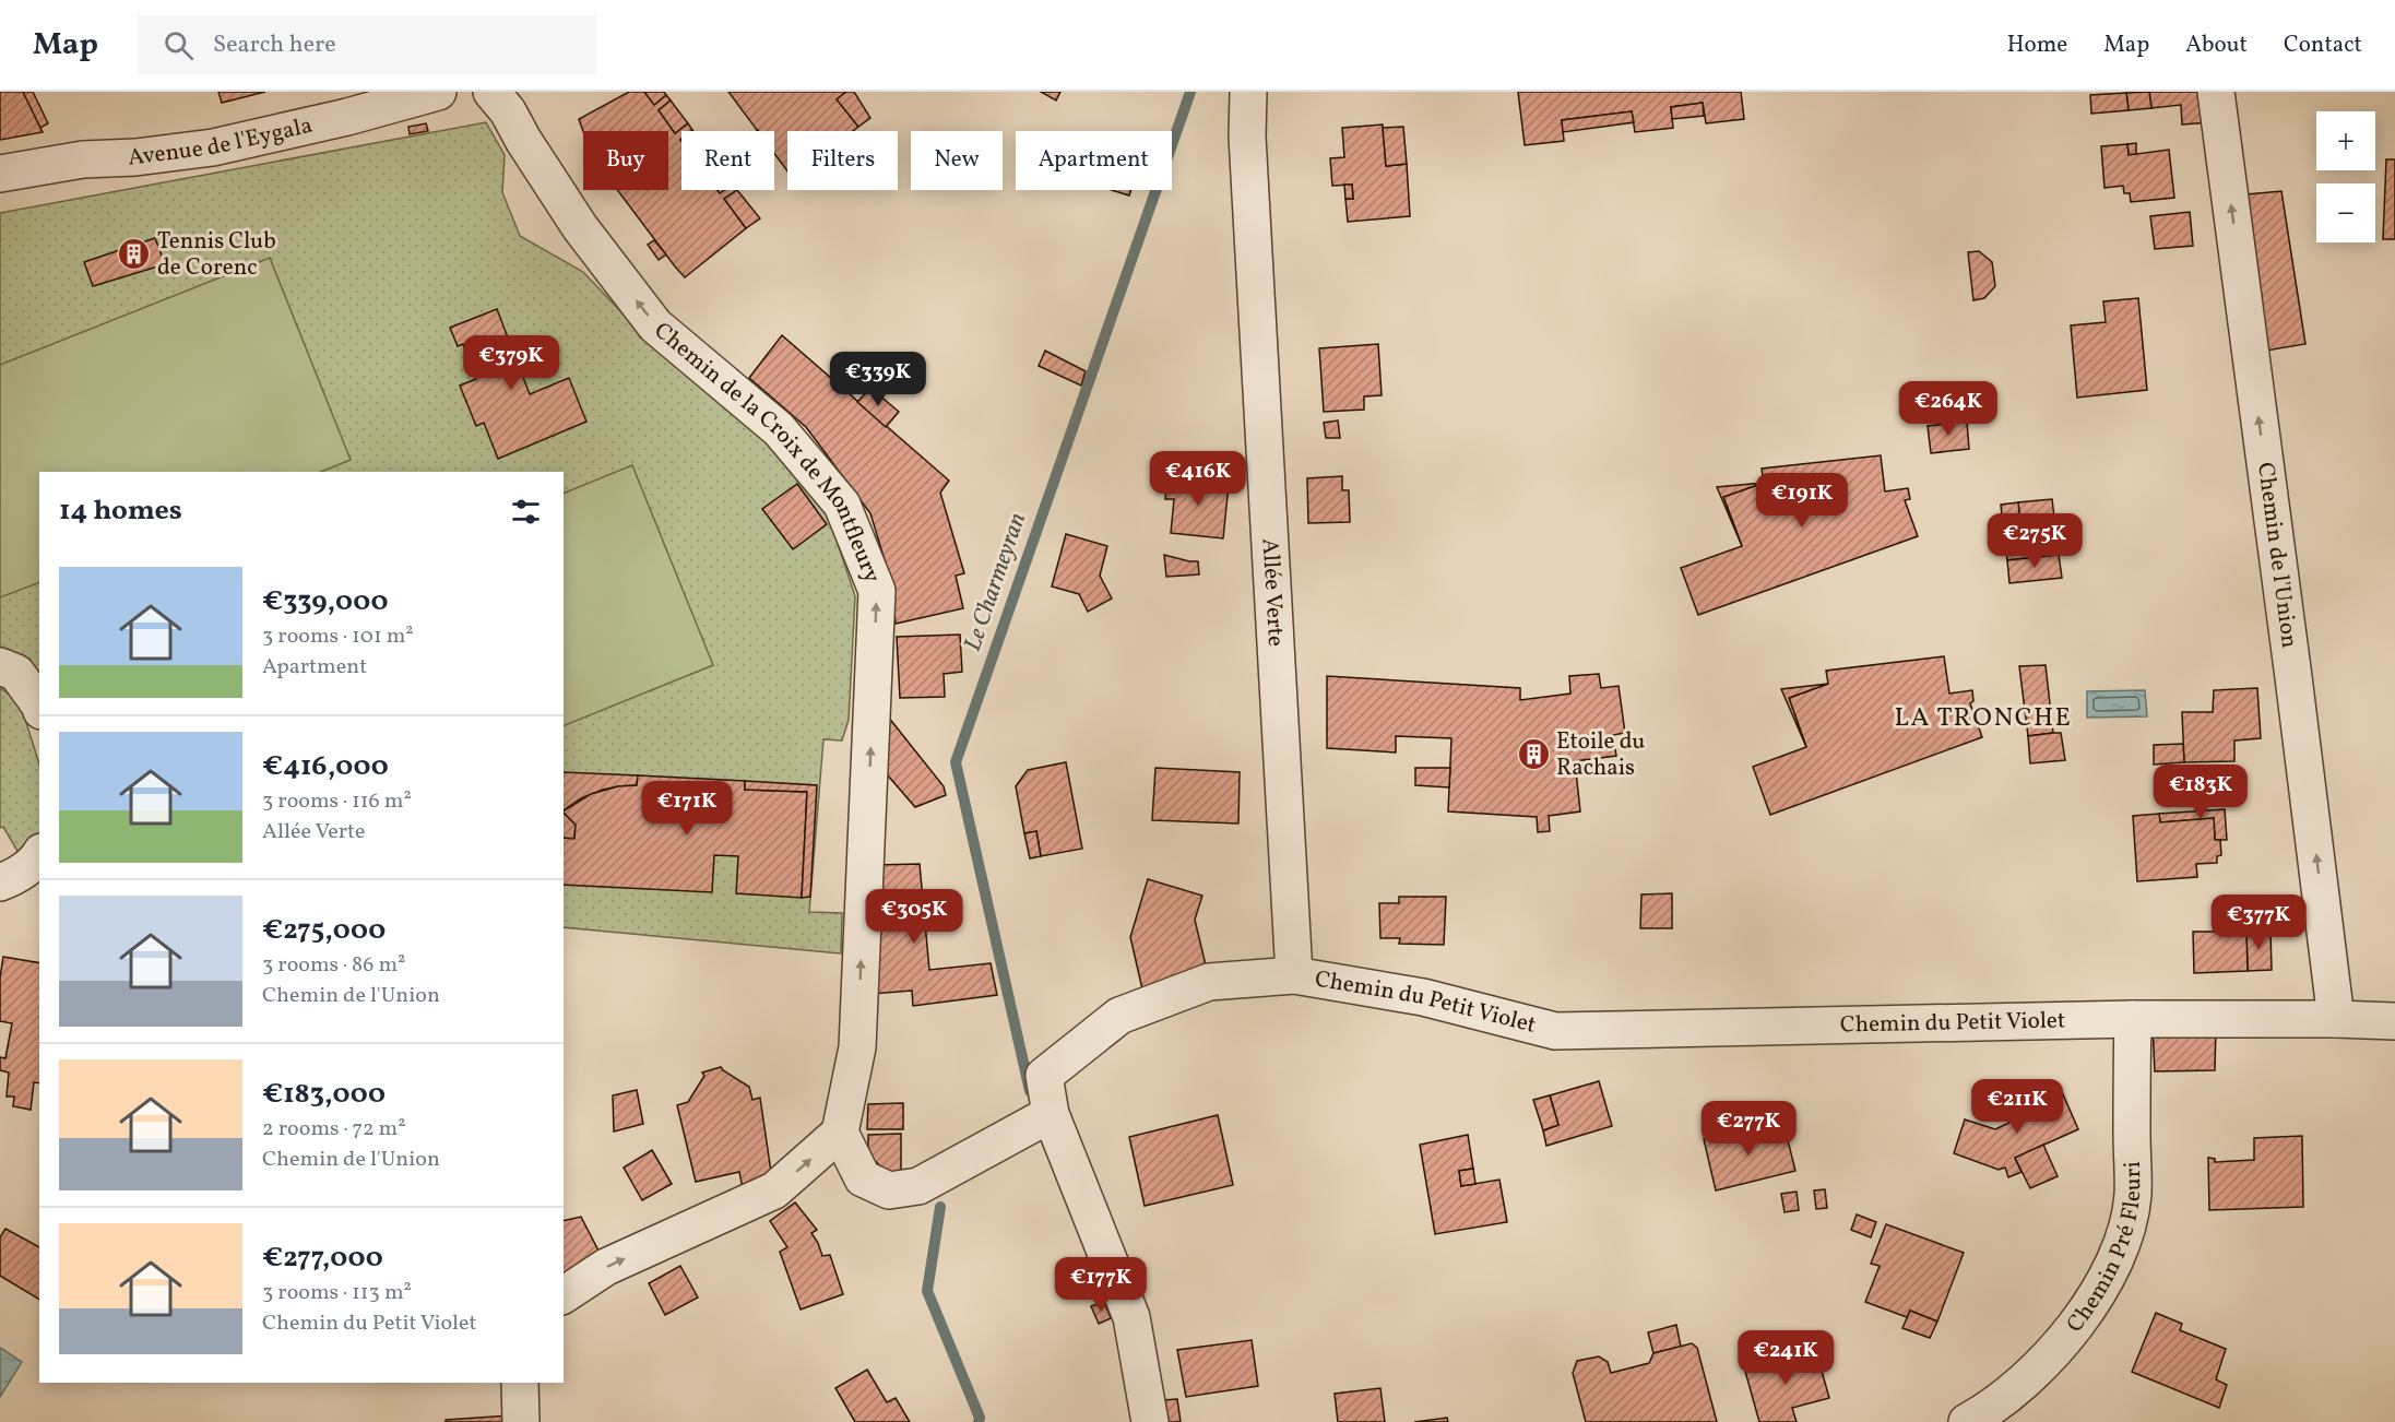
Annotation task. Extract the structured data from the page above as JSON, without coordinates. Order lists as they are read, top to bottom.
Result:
{
  "streets": {
    "street": [
      "Avenue de l'Eygala",
      "Chemin de la Croix de Montfleury",
      "Chemin de l'Union",
      "Allée Verte",
      "Chemin du Petit Violet",
      "Chemin Pré Fleuri"
    ]
  },
  "crossings": [
    ["Allée Verte", "Chemin du Petit Violet"],
    ["Chemin du Petit Violet", "Chemin Pré Fleuri"]
  ],
  "one_way": ["Chemin de la Croix de Montfleury", "Chemin de l'Union"],
  "districts": ["LA TRONCHE"],
  "water": ["Le Charmeyran"],
  "places": {
    "building": ["Tennis Club de Corenc", "Etoile du Rachais"]
  },
  "page": {
    "header": "Map",
    "search": "Search here",
    "nav": [
      "Home",
      "Map",
      "About",
      "Contact"
    ],
    "map_buttons": ["+", "−"],
    "chip": [
      "Buy",
      "Rent",
      "Filters",
      "New",
      "Apartment"
    ],
    "price": [
      "€379K",
      "€339K",
      "€264K",
      "€416K",
      "€191K",
      "€275K",
      "€183K",
      "€171K",
      "€305K",
      "€377K",
      "€211K",
      "€277K",
      "€177K",
      "€241K"
    ],
    "heading": "14 homes",
    "list": [
      {
        "name": "€339,000",
        "note": "3 rooms · 101 m² · Apartment"
      },
      {
        "name": "€416,000",
        "note": "3 rooms · 116 m² · Allée Verte"
      },
      {
        "name": "€275,000",
        "note": "3 rooms · 86 m² · Chemin de l'Union"
      },
      {
        "name": "€183,000",
        "note": "2 rooms · 72 m² · Chemin de l'Union"
      },
      {
        "name": "€277,000",
        "note": "3 rooms · 113 m² · Chemin du Petit Violet"
      }
    ]
  }
}
